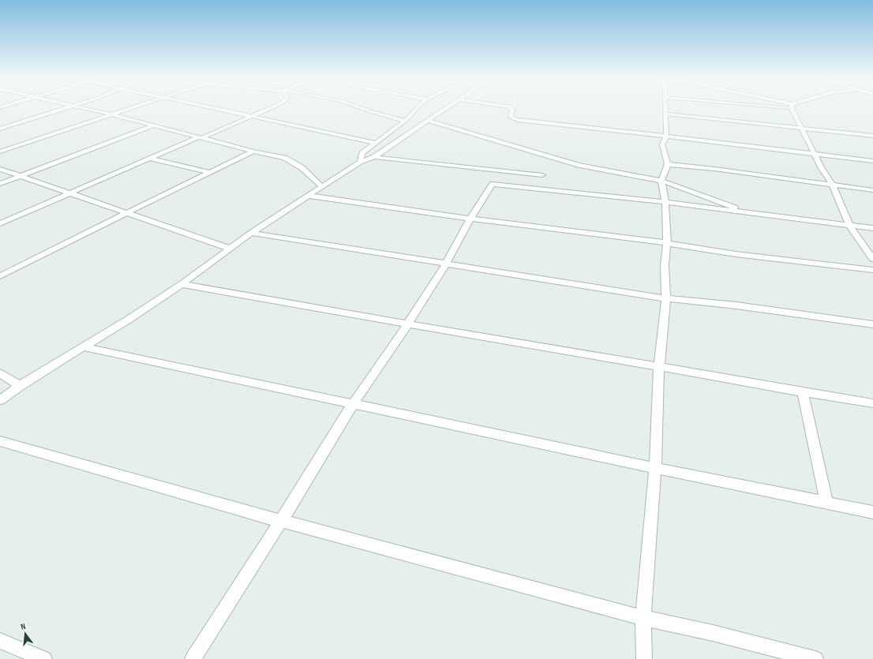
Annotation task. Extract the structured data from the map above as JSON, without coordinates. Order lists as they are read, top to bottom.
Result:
{
  "north": "top"
}
